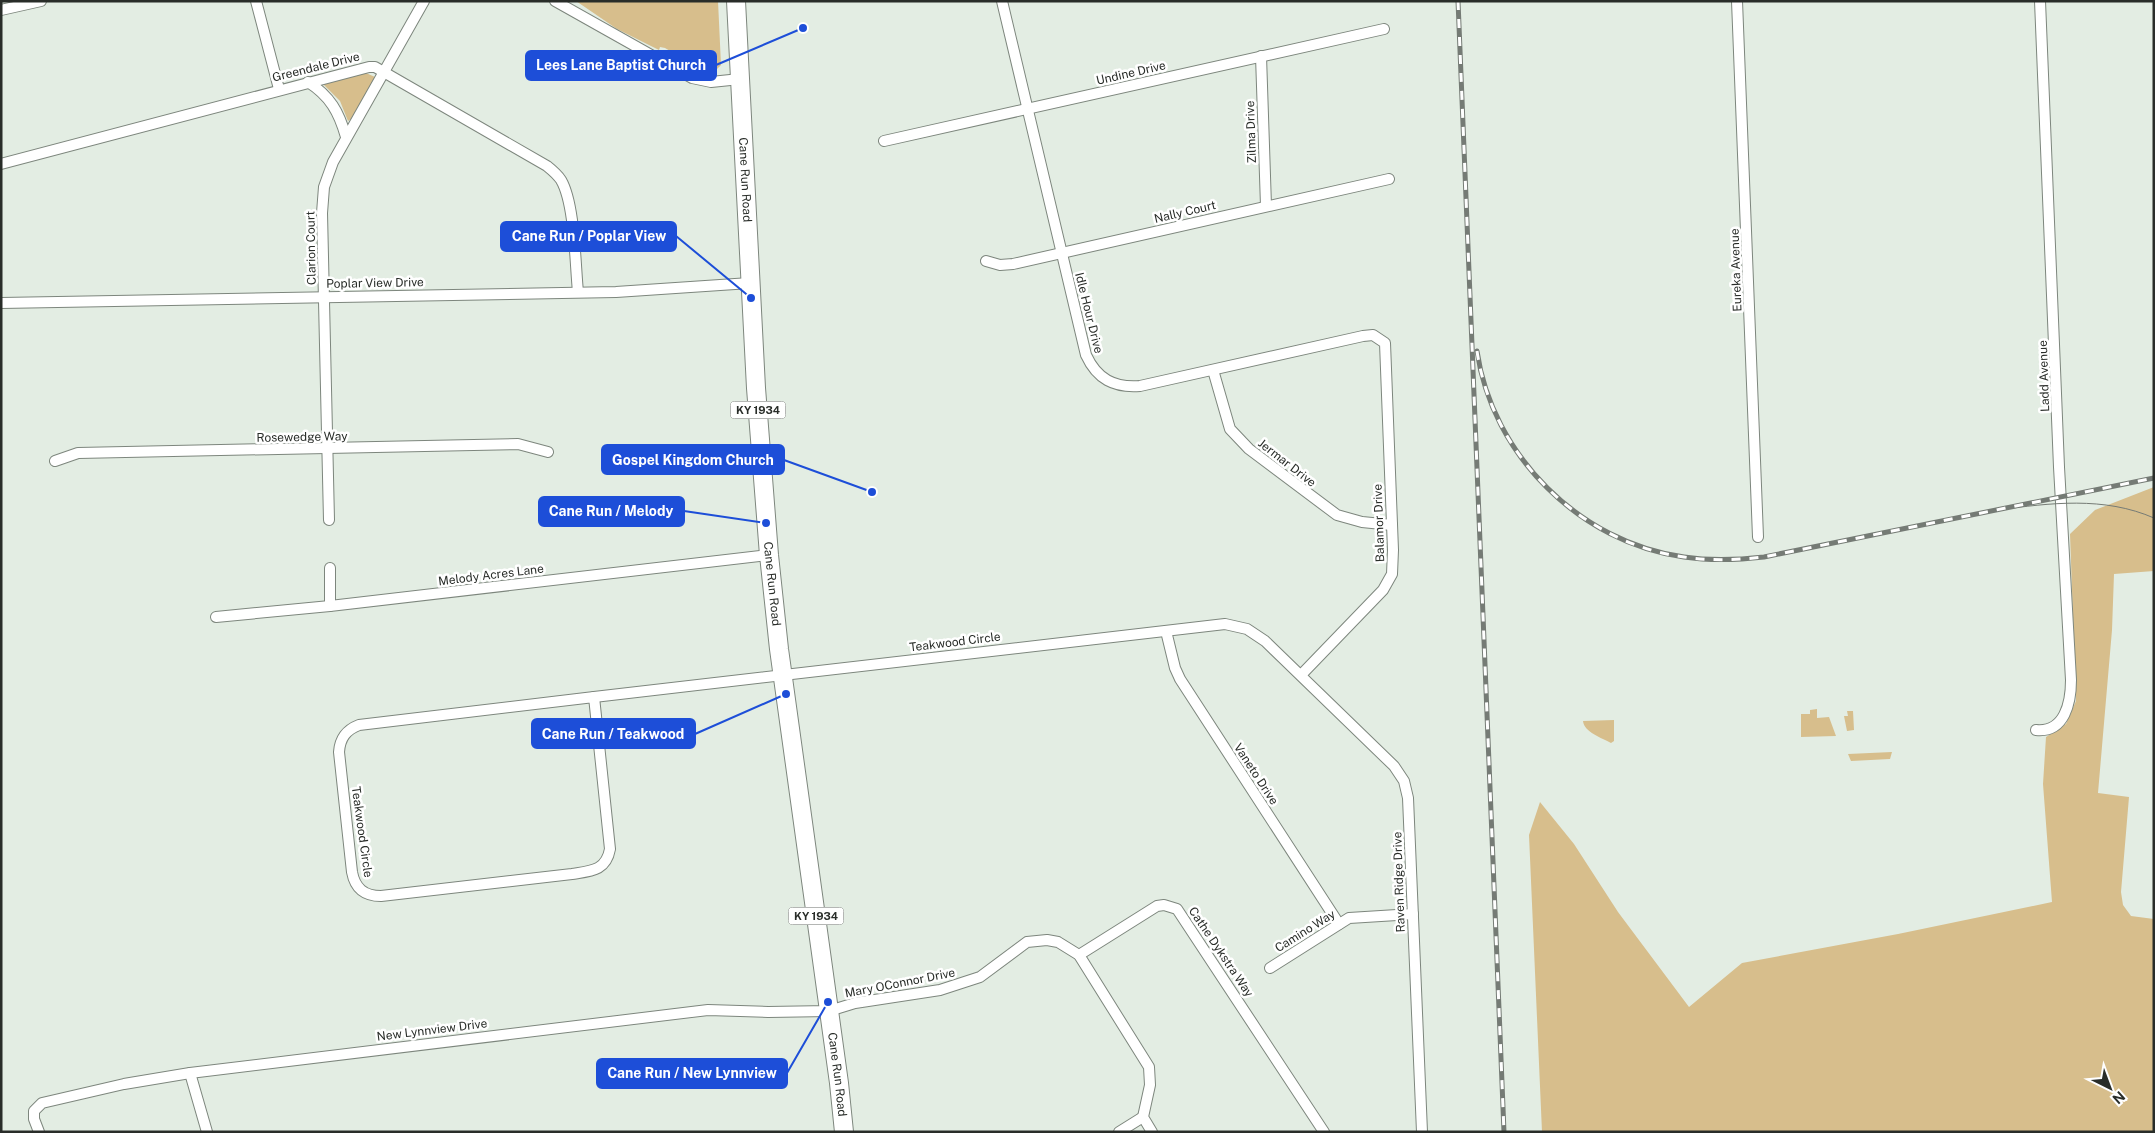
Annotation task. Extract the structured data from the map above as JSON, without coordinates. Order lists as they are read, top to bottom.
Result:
{
  "streets": {
    "highway": ["Cane Run Road", "KY 1934"],
    "street": [
      "Greendale Drive",
      "Undine Drive",
      "Zilma Drive",
      "Nally Court",
      "Clarion Court",
      "Eureka Avenue",
      "Poplar View Drive",
      "Idle Hour Drive",
      "Ladd Avenue",
      "Rosewedge Way",
      "Jermar Drive",
      "Balamor Drive",
      "Melody Acres Lane",
      "Teakwood Circle",
      "Vaneto Drive",
      "Raven Ridge Drive",
      "Camino Way",
      "Cathe Dykstra Way",
      "Mary OConnor Drive",
      "New Lynnview Drive"
    ]
  },
  "crossings": [
    ["Greendale Drive", "Clarion Court"],
    ["Greendale Drive", "Poplar View Drive"],
    ["Undine Drive", "Zilma Drive"],
    ["Undine Drive", "Idle Hour Drive"],
    ["Zilma Drive", "Nally Court"],
    ["Cane Run Road", "Poplar View Drive"],
    ["Cane Run Road", "Melody Acres Lane"],
    ["Cane Run Road", "Teakwood Circle"],
    ["Cane Run Road", "Mary OConnor Drive"],
    ["Cane Run Road", "New Lynnview Drive"],
    ["Nally Court", "Idle Hour Drive"],
    ["Clarion Court", "Poplar View Drive"],
    ["Clarion Court", "Rosewedge Way"],
    ["Idle Hour Drive", "Jermar Drive"],
    ["Idle Hour Drive", "Balamor Drive"],
    ["Jermar Drive", "Balamor Drive"],
    ["Balamor Drive", "Teakwood Circle"],
    ["Balamor Drive", "Raven Ridge Drive"],
    ["Teakwood Circle", "Vaneto Drive"],
    ["Teakwood Circle", "Raven Ridge Drive"],
    ["Vaneto Drive", "Camino Way"],
    ["Raven Ridge Drive", "Camino Way"],
    ["Cathe Dykstra Way", "Mary OConnor Drive"],
    ["Mary OConnor Drive", "New Lynnview Drive"]
  ],
  "places": [
    "Lees Lane Baptist Church",
    "Cane Run / Poplar View",
    "Gospel Kingdom Church",
    "Cane Run / Melody",
    "Cane Run / Teakwood",
    "Cane Run / New Lynnview"
  ],
  "north": "bottom right"
}
